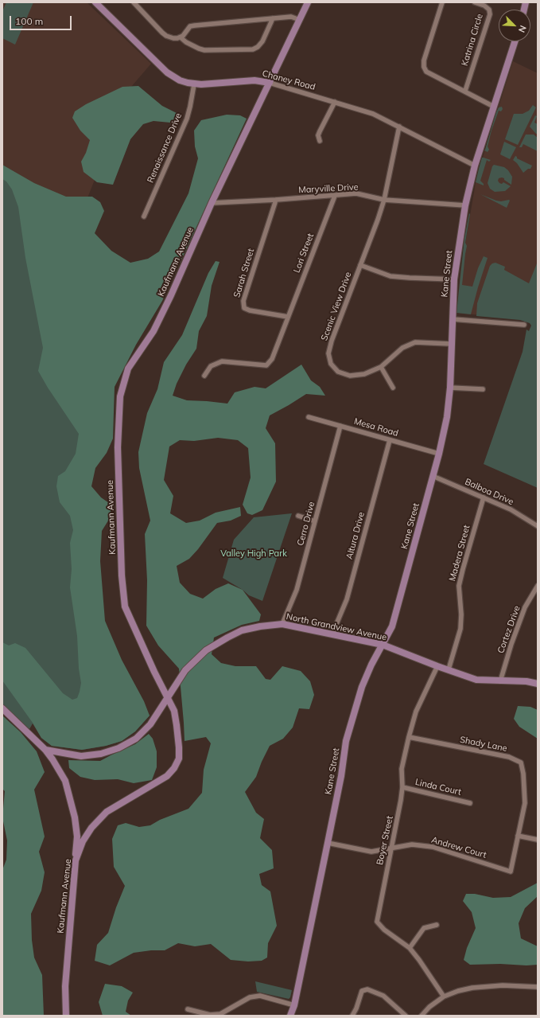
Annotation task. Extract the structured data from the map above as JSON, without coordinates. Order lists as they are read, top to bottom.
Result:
{
  "streets": {
    "street": [
      "Katrina Circle",
      "Chaney Road",
      "Renaissance Drive",
      "Maryville Drive",
      "Lori Street",
      "Kaufmann Avenue",
      "Sarah Street",
      "Kane Street",
      "Scenic View Drive",
      "Mesa Road",
      "Balboa Drive",
      "Cerro Drive",
      "Altura Drive",
      "Madera Street",
      "North Grandview Avenue",
      "Cortez Drive",
      "Shady Lane",
      "Linda Court",
      "Boyer Street",
      "Andrew Court"
    ]
  },
  "crossings": [
    ["Chaney Road", "Renaissance Drive"],
    ["Chaney Road", "Kaufmann Avenue"],
    ["Chaney Road", "Kane Street"],
    ["Chaney Road", "Scenic View Drive"],
    ["Maryville Drive", "Lori Street"],
    ["Maryville Drive", "Kaufmann Avenue"],
    ["Maryville Drive", "Sarah Street"],
    ["Maryville Drive", "Kane Street"],
    ["Maryville Drive", "Scenic View Drive"],
    ["Lori Street", "Sarah Street"],
    ["Kaufmann Avenue", "North Grandview Avenue"],
    ["Kane Street", "Scenic View Drive"],
    ["Kane Street", "Mesa Road"],
    ["Kane Street", "Balboa Drive"],
    ["Kane Street", "North Grandview Avenue"],
    ["Kane Street", "Andrew Court"],
    ["Mesa Road", "Cerro Drive"],
    ["Mesa Road", "Altura Drive"],
    ["Balboa Drive", "Madera Street"],
    ["Cerro Drive", "North Grandview Avenue"],
    ["Altura Drive", "North Grandview Avenue"],
    ["Madera Street", "North Grandview Avenue"],
    ["North Grandview Avenue", "Cortez Drive"],
    ["North Grandview Avenue", "Boyer Street"],
    ["Shady Lane", "Boyer Street"],
    ["Shady Lane", "Andrew Court"],
    ["Linda Court", "Boyer Street"],
    ["Boyer Street", "Andrew Court"]
  ],
  "parks": ["Valley High Park"],
  "scale_bar": "100 m",
  "north": "bottom right"
}
